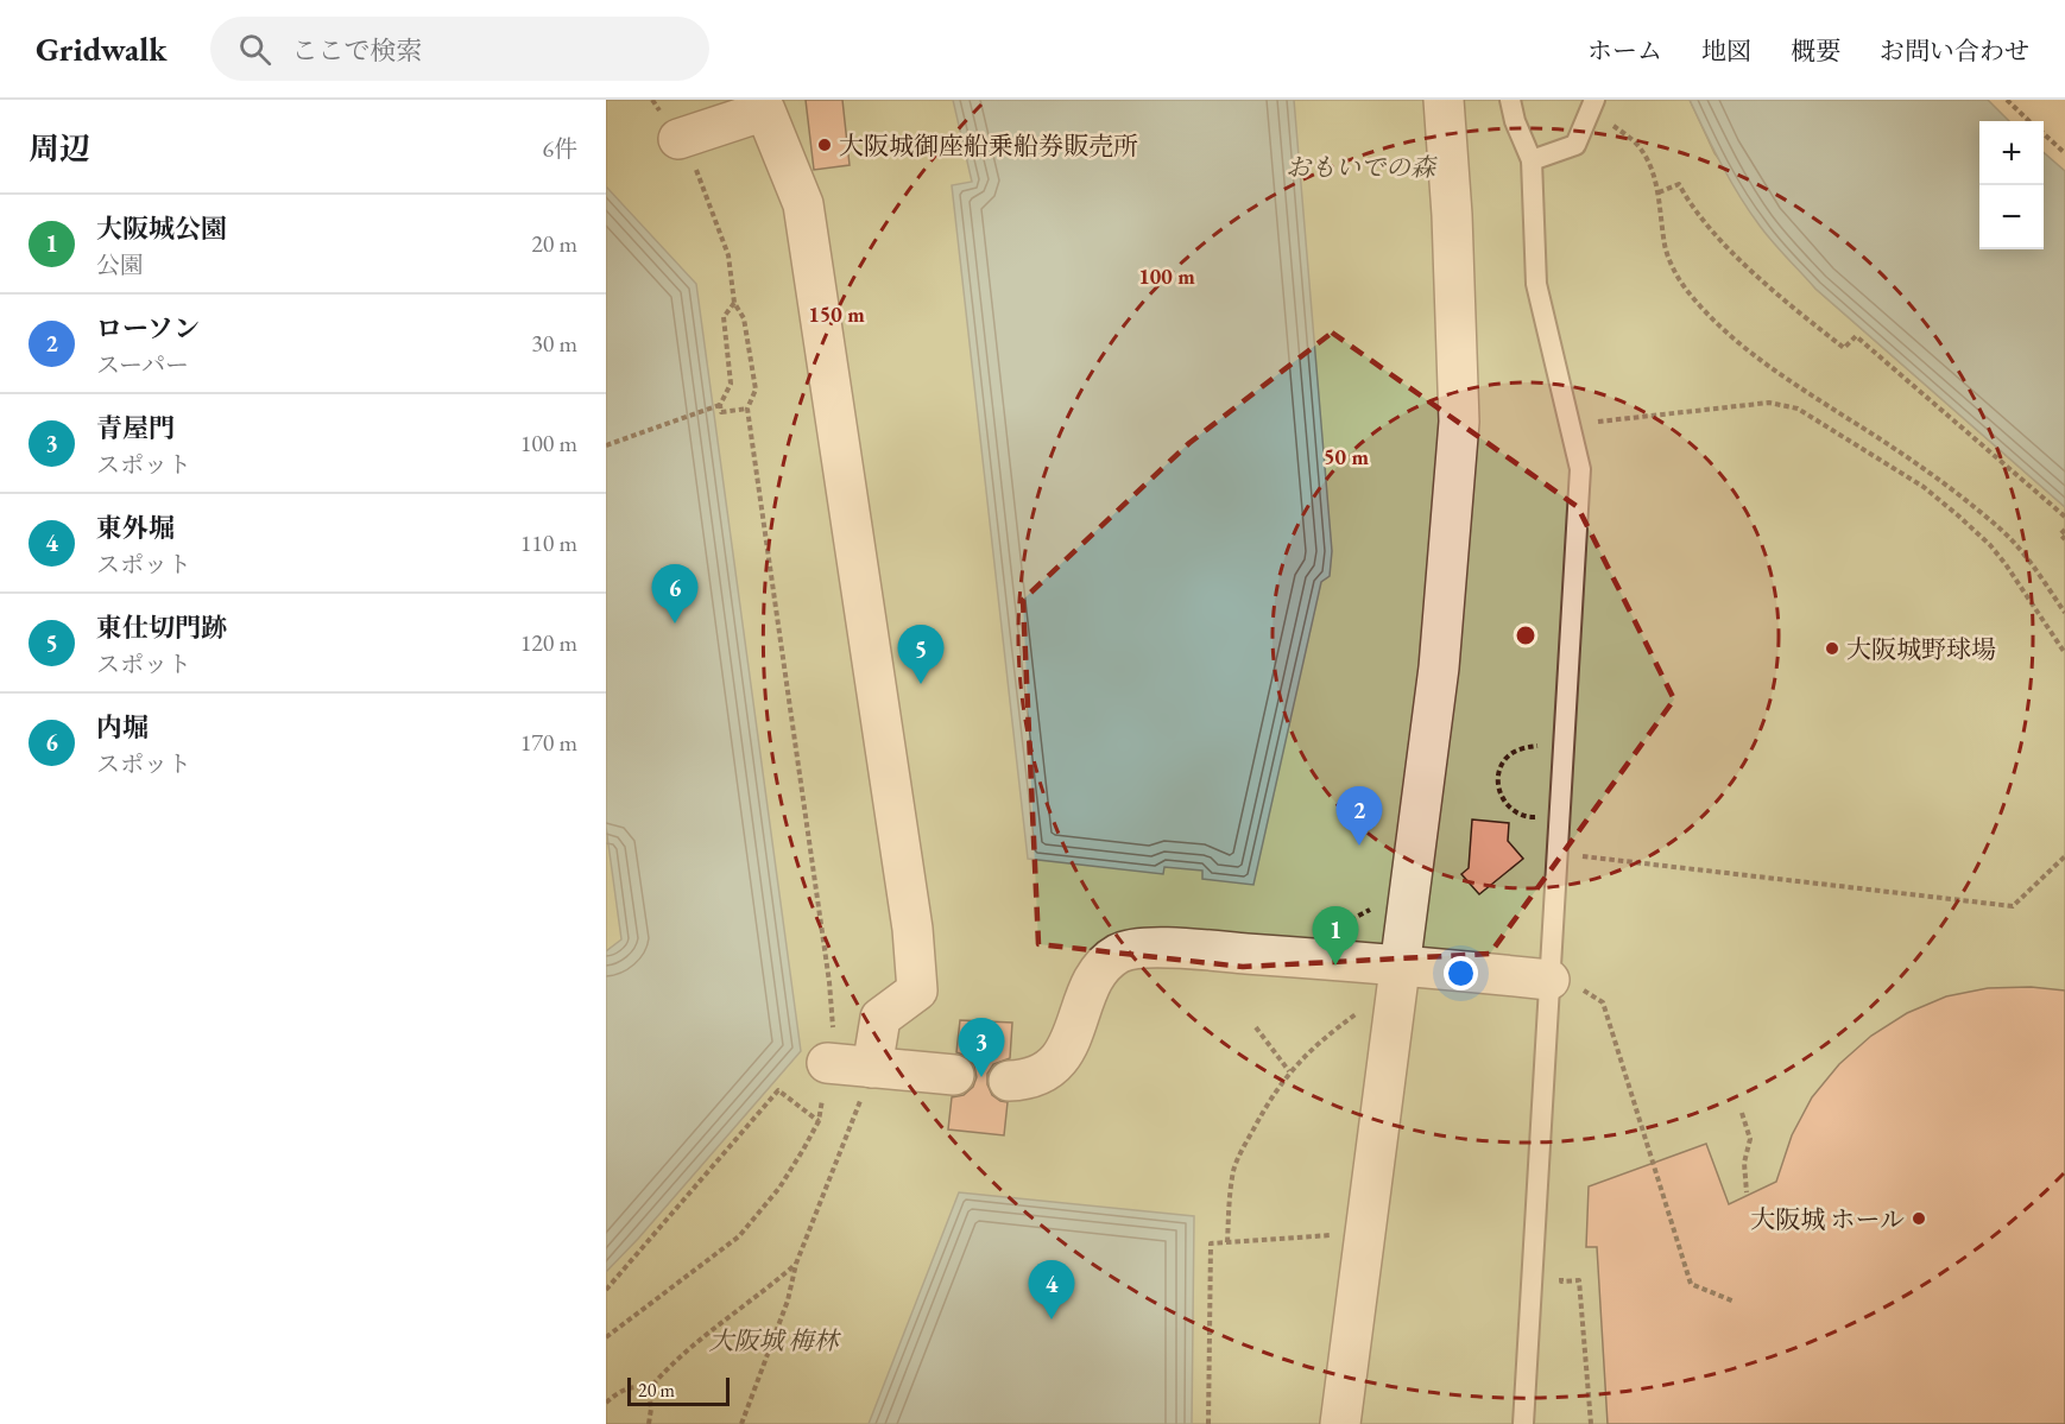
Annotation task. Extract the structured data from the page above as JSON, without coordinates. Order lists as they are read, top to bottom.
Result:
{
  "parks": ["おもいでの森", "大阪城 梅林"],
  "places": ["大阪城御座船乗船券販売所", "大阪城野球場", "大阪城 ホール"],
  "scale_bar": "20 m",
  "page": {
    "header": "Gridwalk",
    "search": "ここで検索",
    "nav": [
      "ホーム",
      "地図",
      "概要",
      "お問い合わせ"
    ],
    "heading": ["周辺", "6件"],
    "map_buttons": ["+", "−"],
    "list": [
      {
        "mark": "1",
        "name": "大阪城公園",
        "note": "公園",
        "value": "20 m"
      },
      {
        "mark": "2",
        "name": "ローソン",
        "note": "スーパー",
        "value": "30 m"
      },
      {
        "mark": "3",
        "name": "青屋門",
        "note": "スポット",
        "value": "100 m"
      },
      {
        "mark": "4",
        "name": "東外堀",
        "note": "スポット",
        "value": "110 m"
      },
      {
        "mark": "5",
        "name": "東仕切門跡",
        "note": "スポット",
        "value": "120 m"
      },
      {
        "mark": "6",
        "name": "内堀",
        "note": "スポット",
        "value": "170 m"
      }
    ],
    "pins": [
      "6",
      "5",
      "2",
      "1",
      "3",
      "4"
    ],
    "scale": "20 m"
  },
  "rings": ["100 m", "150 m", "50 m"]
}
